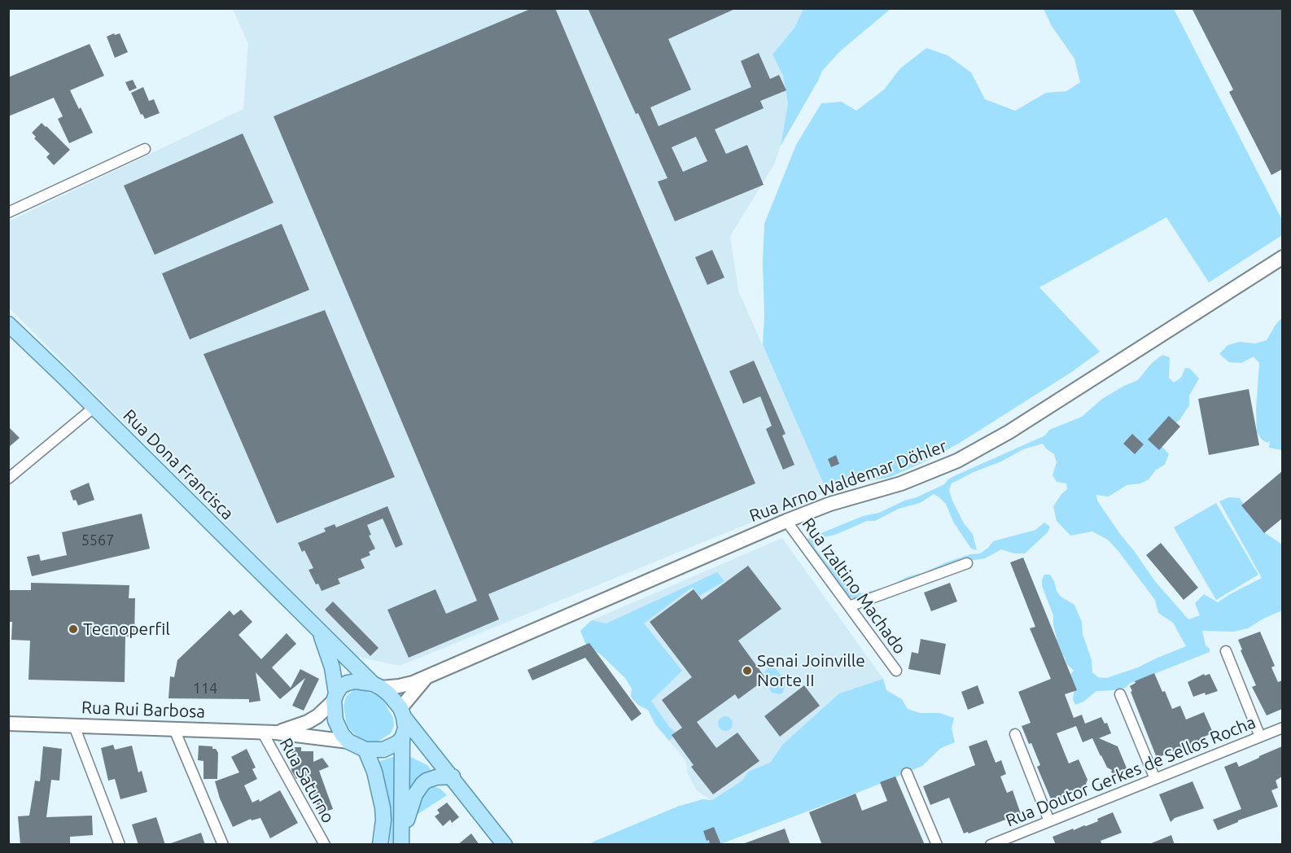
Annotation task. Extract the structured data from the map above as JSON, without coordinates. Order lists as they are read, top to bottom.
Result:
{
  "streets": {
    "main road": ["Rua Dona Francisca", "Rua Arno Waldemar Döhler", "Rua Rui Barbosa"],
    "street": ["Rua Izaltino Machado", "Rua Doutor Gerkes de Sellos Rocha", "Rua Saturno"]
  },
  "crossings": [
    ["Rua Dona Francisca", "Rua Arno Waldemar Döhler"],
    ["Rua Dona Francisca", "Rua Rui Barbosa"],
    ["Rua Arno Waldemar Döhler", "Rua Izaltino Machado"],
    ["Rua Arno Waldemar Döhler", "Rua Rui Barbosa"],
    ["Rua Rui Barbosa", "Rua Saturno"]
  ],
  "places": ["Tecnoperfil", "Senai Joinville Norte II"],
  "house_numbers": ["5567", "114"]
}
